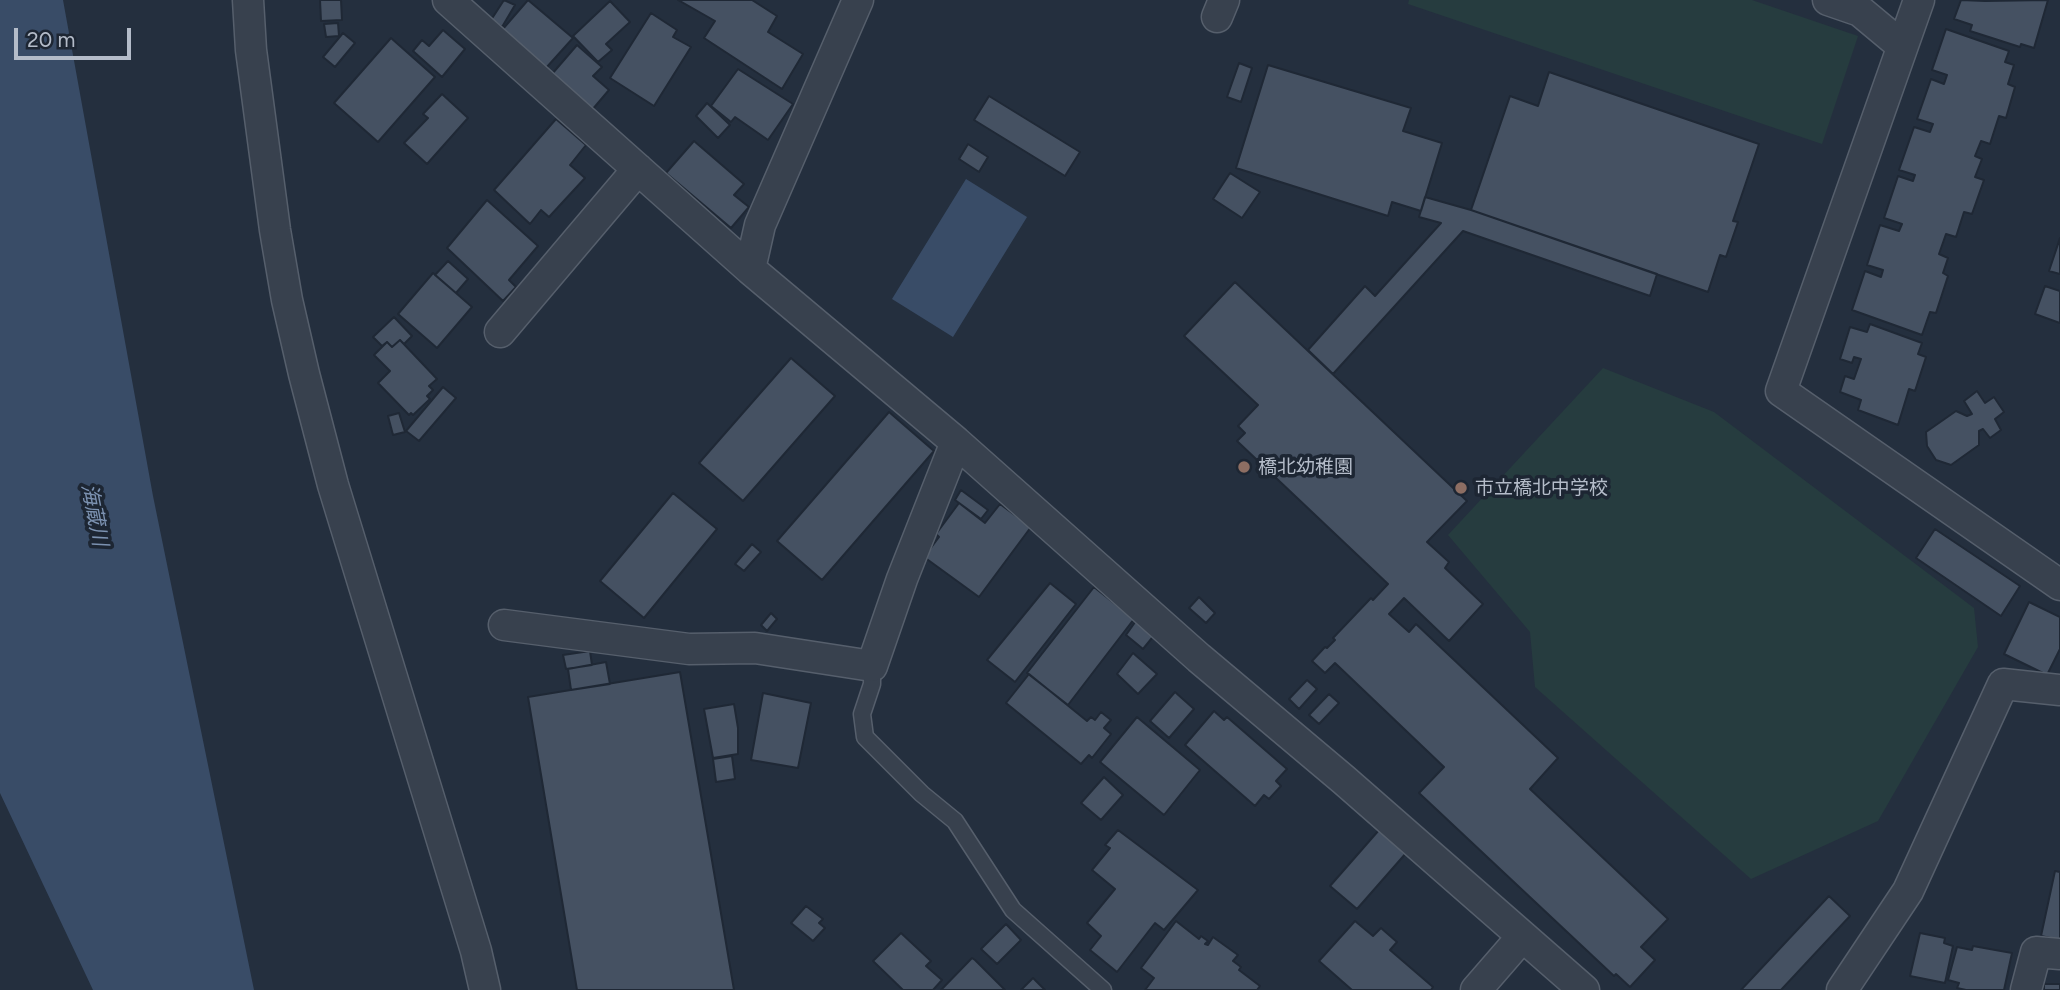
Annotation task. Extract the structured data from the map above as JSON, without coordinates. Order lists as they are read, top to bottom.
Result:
{
  "water": ["海蔵川"],
  "places": ["橋北幼稚園", "市立橋北中学校"],
  "scale_bar": "20 m"
}
